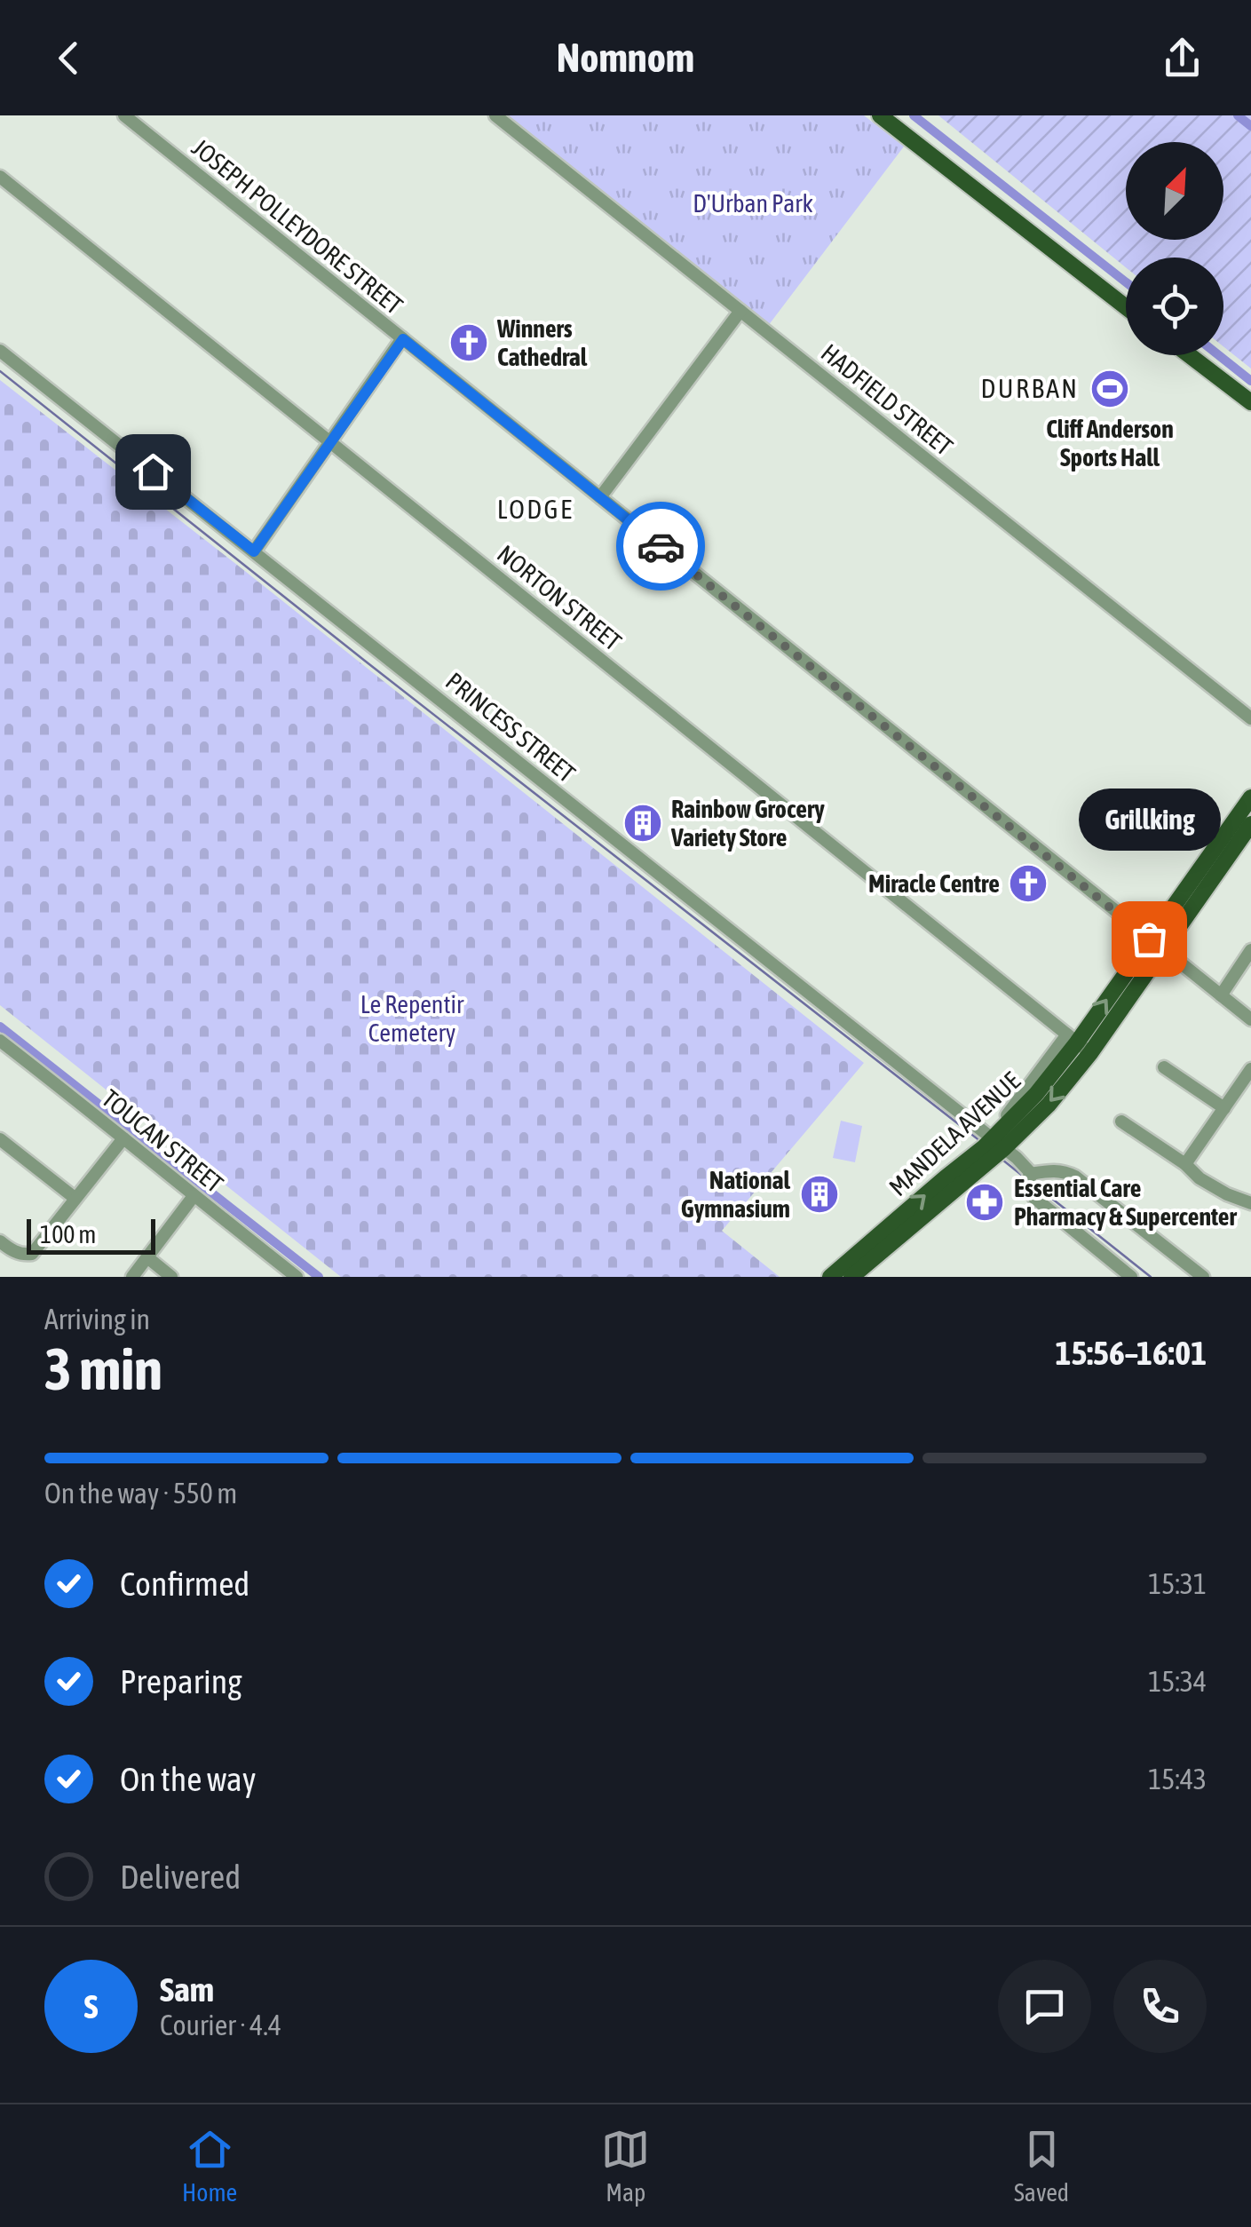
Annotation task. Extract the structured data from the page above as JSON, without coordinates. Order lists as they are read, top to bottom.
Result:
{
  "streets": {
    "main road": ["MANDELA AVENUE"],
    "street": [
      "JOSEPH POLLEYDORE STREET",
      "HADFIELD STREET",
      "NORTON STREET",
      "PRINCESS STREET",
      "TOUCAN STREET"
    ]
  },
  "crossings": [
    ["JOSEPH POLLEYDORE STREET", "MANDELA AVENUE"],
    ["NORTON STREET", "MANDELA AVENUE"],
    ["PRINCESS STREET", "MANDELA AVENUE"]
  ],
  "districts": ["DURBAN", "LODGE"],
  "parks": ["D'Urban Park", "Le Repentir Cemetery"],
  "places": {
    "church": ["Winners Cathedral", "Miracle Centre"],
    "sports": ["Cliff Anderson Sports Hall"],
    "building": ["Rainbow Grocery Variety Store", "National Gymnasium"],
    "other": ["Grillking"],
    "pharmacy": ["Essential Care Pharmacy & Supercenter"]
  },
  "scale_bar": "100 m",
  "north": "top right",
  "page": {
    "header": "Nomnom",
    "bubble": "Grillking",
    "scale": "100 m",
    "heading": ["3 min", "Arriving in", "15:56–16:01"],
    "panel": ["Sam", "Courier · 4.4"],
    "bar": "On the way · 550 m",
    "list": [
      ["Confirmed", "15:31"],
      ["Preparing", "15:34"],
      ["On the way", "15:43"],
      "Delivered"
    ],
    "round": "S",
    "tabs": ["Home", "Map", "Saved"]
  }
}
